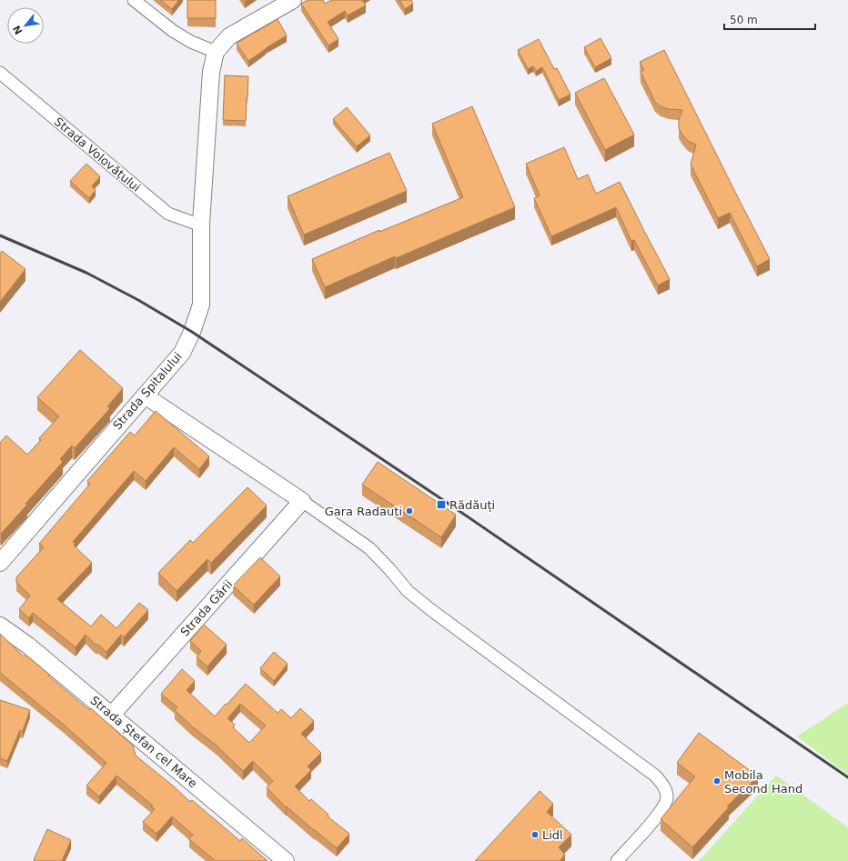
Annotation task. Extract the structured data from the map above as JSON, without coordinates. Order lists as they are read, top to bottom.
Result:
{
  "streets": {
    "main road": ["Strada Spitalului", "Strada Gării", "Strada Ștefan cel Mare"],
    "street": ["Strada Volovățului"]
  },
  "crossings": [
    ["Strada Volovățului", "Strada Spitalului"],
    ["Strada Gării", "Strada Ștefan cel Mare"]
  ],
  "places": {
    "transit": ["Rădăuți"],
    "other": ["Gara Radauti", "Mobila Second Hand", "Lidl"]
  },
  "scale_bar": "50 m",
  "north": "bottom left"
}
